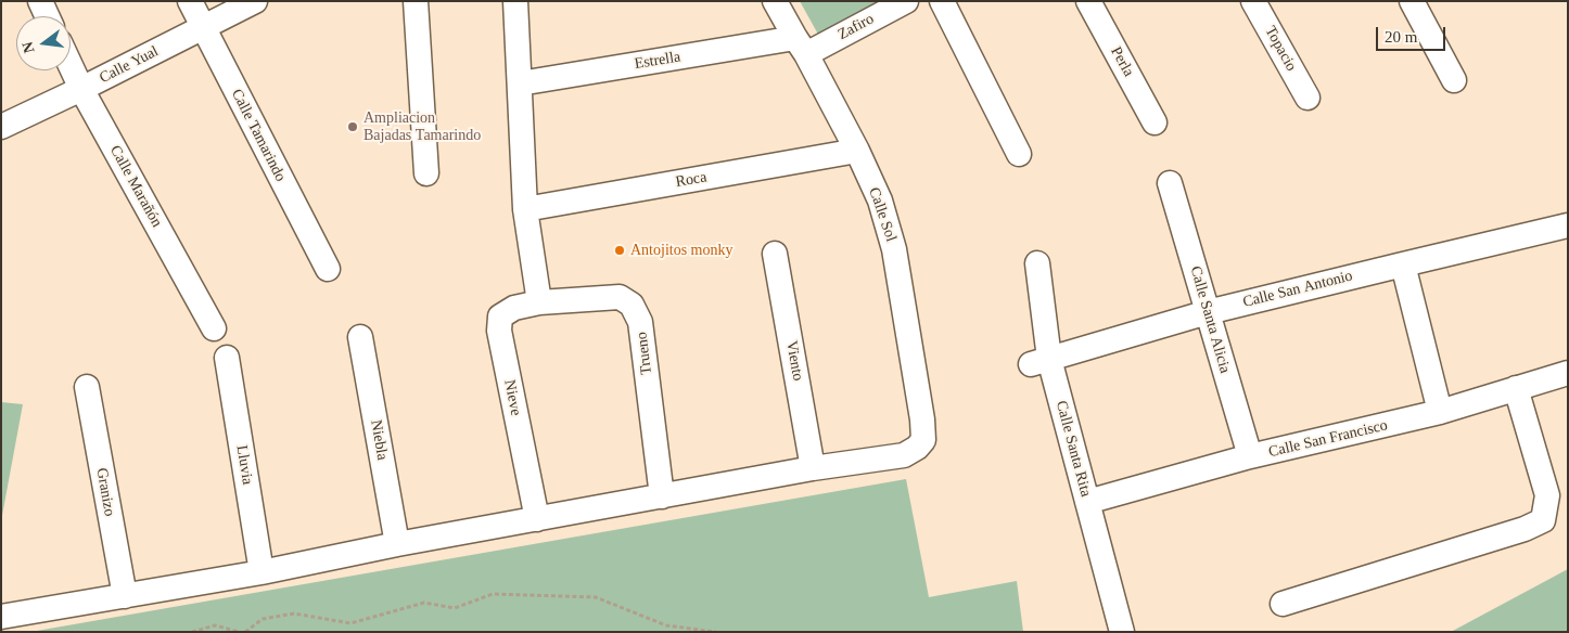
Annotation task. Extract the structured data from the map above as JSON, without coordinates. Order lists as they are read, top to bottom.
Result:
{
  "streets": {
    "street": [
      "Zafiro",
      "Topacio",
      "Estrella",
      "Perla",
      "Calle Yual",
      "Calle Tamarindo",
      "Roca",
      "Calle Marañón",
      "Calle Sol",
      "Calle San Antonio",
      "Calle Santa Alicia",
      "Trueno",
      "Viento",
      "Nieve",
      "Calle San Francisco",
      "Niebla",
      "Calle Santa Rita",
      "Lluvia",
      "Granizo"
    ]
  },
  "crossings": [
    ["Zafiro", "Estrella"],
    ["Zafiro", "Calle Sol"],
    ["Estrella", "Calle Sol"],
    ["Calle Yual", "Calle Tamarindo"],
    ["Calle Yual", "Calle Marañón"],
    ["Roca", "Calle Sol"],
    ["Calle Sol", "Viento"],
    ["Calle San Antonio", "Calle Santa Alicia"],
    ["Calle San Antonio", "Calle Santa Rita"],
    ["Calle Santa Alicia", "Calle San Francisco"],
    ["Trueno", "Nieve"],
    ["Calle San Francisco", "Calle Santa Rita"]
  ],
  "places": ["Ampliacion Bajadas Tamarindo", "Antojitos monky"],
  "scale_bar": "20 m",
  "north": "left"
}
